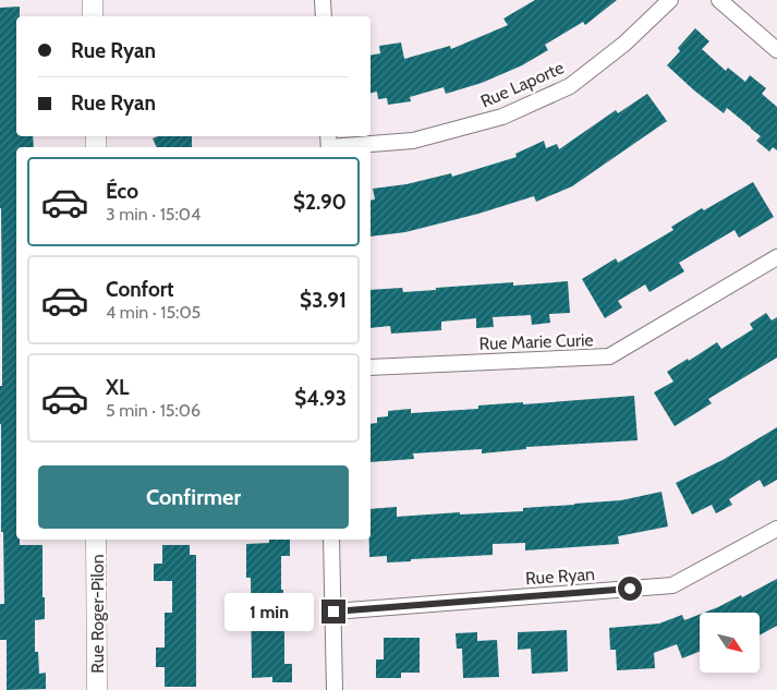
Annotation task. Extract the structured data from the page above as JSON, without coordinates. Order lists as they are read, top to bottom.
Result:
{
  "streets": {
    "street": [
      "Rue Laporte",
      "Rue Marie Curie",
      "Rue Ryan",
      "Rue Roger-Pilon"
    ]
  },
  "north": "bottom right",
  "page": {
    "banner": ["Rue Ryan", "Rue Ryan"],
    "list": [
      {
        "name": "Éco",
        "note": "3 min · 15:04",
        "value": "$2.90"
      },
      {
        "name": "Confort",
        "note": "4 min · 15:05",
        "value": "$3.91"
      },
      {
        "name": "XL",
        "note": "5 min · 15:06",
        "value": "$4.93"
      }
    ],
    "buttons": "Confirmer",
    "bubble": "1 min"
  }
}
